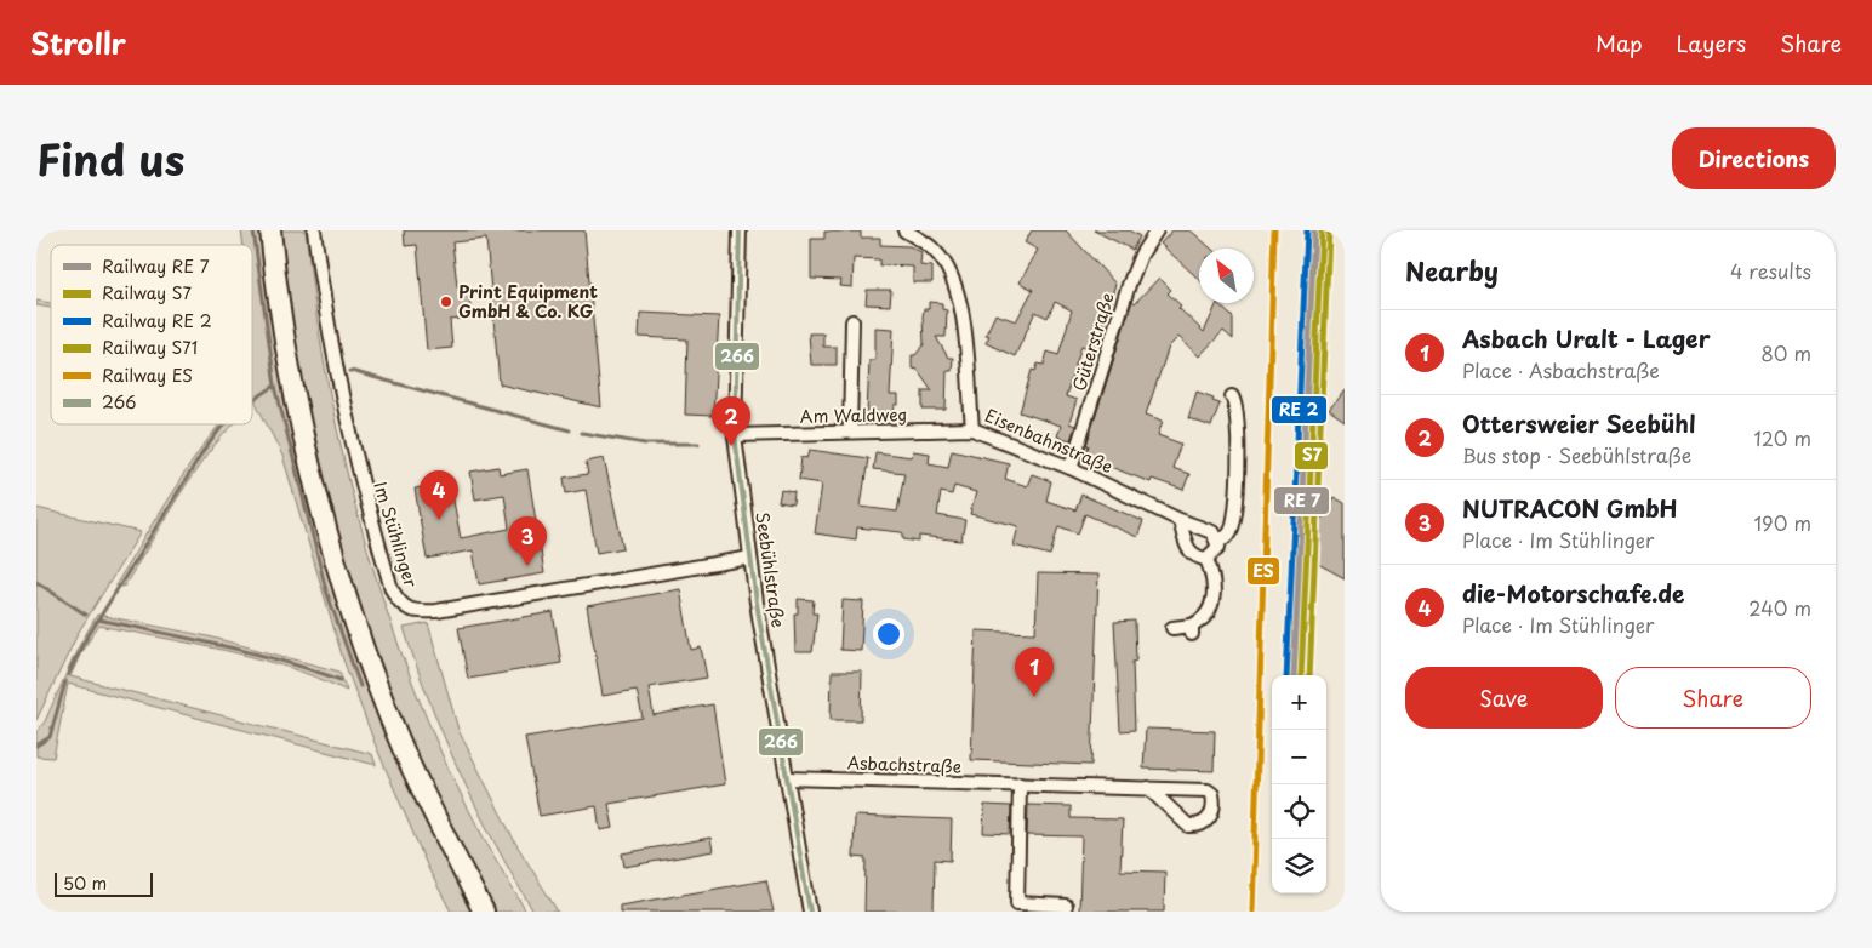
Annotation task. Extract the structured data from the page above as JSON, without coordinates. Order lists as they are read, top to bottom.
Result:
{
  "streets": {
    "street": [
      "Güterstraße",
      "Am Waldweg",
      "Eisenbahnstraße",
      "Im Stühlinger",
      "Seebühlstraße",
      "Asbachstraße"
    ]
  },
  "crossings": [
    ["Güterstraße", "Eisenbahnstraße"],
    ["Am Waldweg", "Eisenbahnstraße"],
    ["Am Waldweg", "Seebühlstraße"],
    ["Im Stühlinger", "Seebühlstraße"],
    ["Seebühlstraße", "Asbachstraße"]
  ],
  "places": ["Print Equipment GmbH & Co. KG"],
  "lines": [
    "rail line S7",
    "rail line ES",
    "transit line 266",
    "rail line S71"
  ],
  "legend": [
    "Railway RE 7",
    "Railway S7",
    "Railway RE 2",
    "Railway S71",
    "Railway ES",
    "266"
  ],
  "scale_bar": "50 m",
  "north": "top left",
  "page": {
    "header": "Strollr",
    "nav": ["Map", "Layers", "Share"],
    "title": "Find us",
    "buttons": [
      "Directions",
      ["Save", "Share"]
    ],
    "heading": ["Nearby", "4 results"],
    "list": [
      {
        "mark": "1",
        "name": "Asbach Uralt - Lager",
        "note": "Place · Asbachstraße",
        "value": "80 m"
      },
      {
        "mark": "2",
        "name": "Ottersweier Seebühl",
        "note": "Bus stop · Seebühlstraße",
        "value": "120 m"
      },
      {
        "mark": "3",
        "name": "NUTRACON GmbH",
        "note": "Place · Im Stühlinger",
        "value": "190 m"
      },
      {
        "mark": "4",
        "name": "die-Motorschafe.de",
        "note": "Place · Im Stühlinger",
        "value": "240 m"
      }
    ],
    "pins": [
      "2",
      "4",
      "3",
      "1"
    ],
    "map_buttons": ["+", "−"],
    "scale": "50 m"
  }
}
